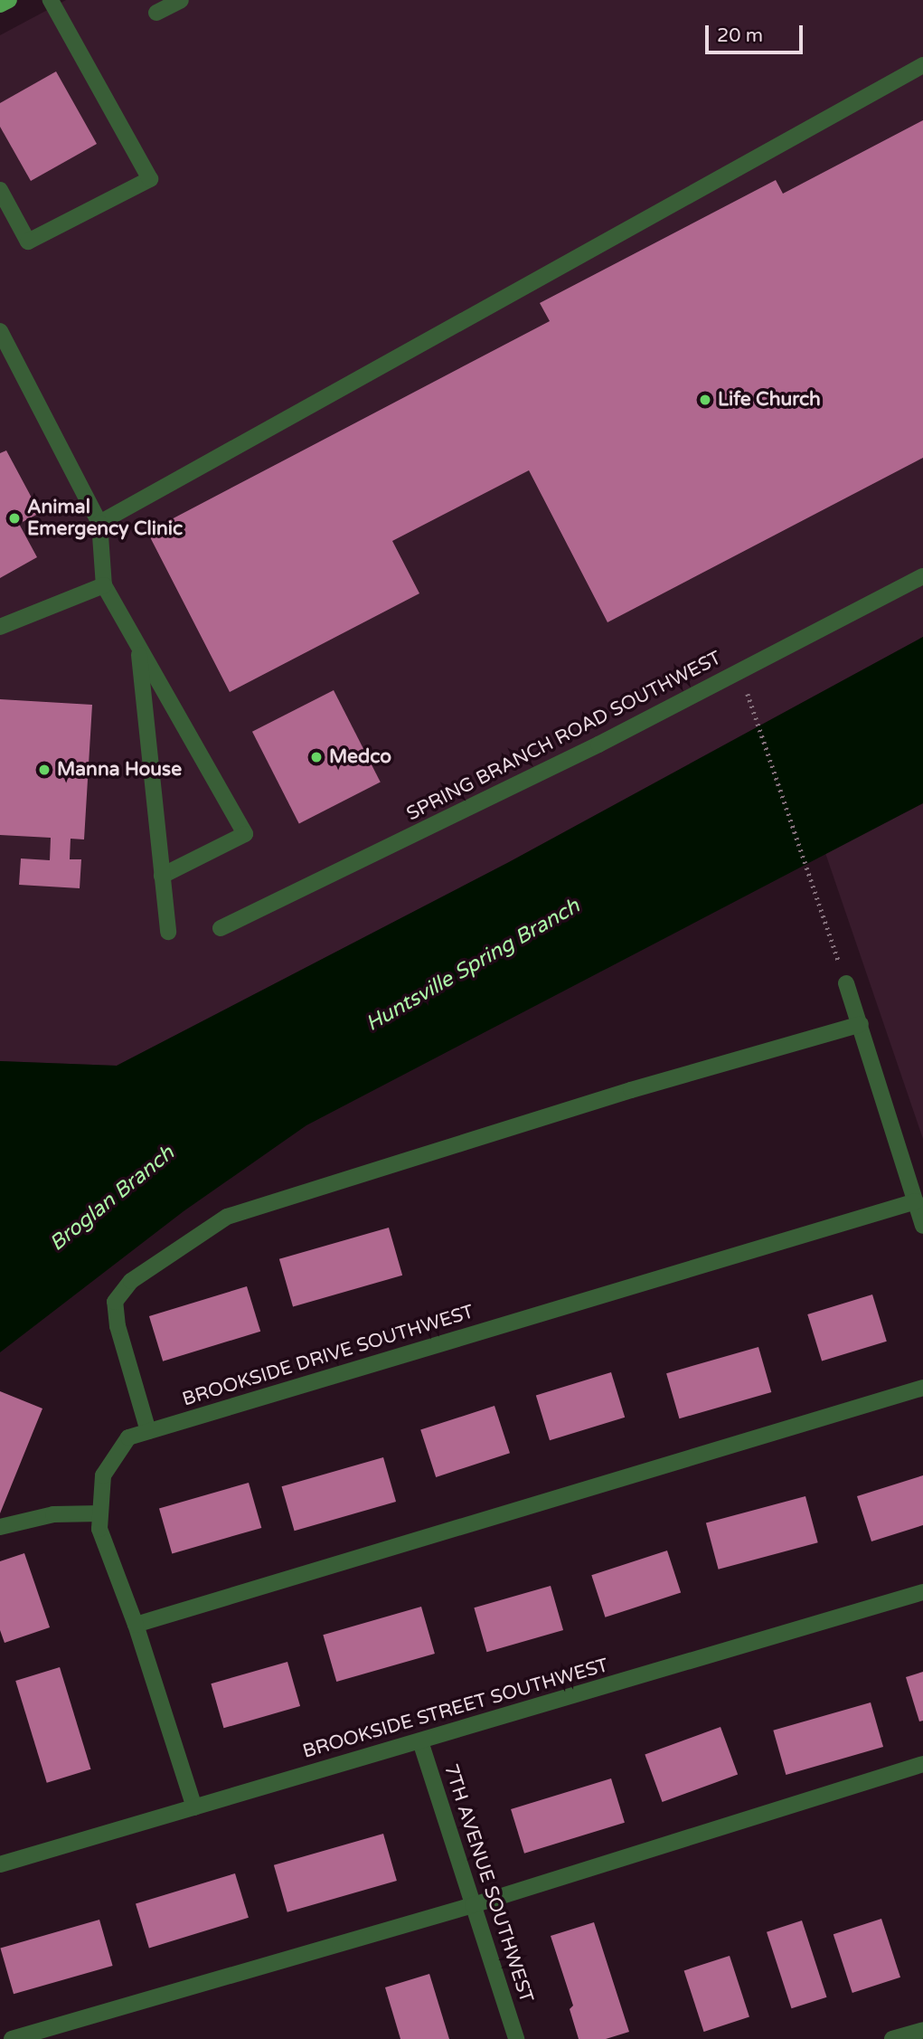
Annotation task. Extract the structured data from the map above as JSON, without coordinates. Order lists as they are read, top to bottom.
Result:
{
  "streets": {
    "street": [
      "SPRING BRANCH ROAD SOUTHWEST",
      "BROOKSIDE DRIVE SOUTHWEST",
      "BROOKSIDE STREET SOUTHWEST",
      "7TH AVENUE SOUTHWEST"
    ]
  },
  "crossings": [
    ["BROOKSIDE DRIVE SOUTHWEST", "BROOKSIDE STREET SOUTHWEST"],
    ["BROOKSIDE STREET SOUTHWEST", "7TH AVENUE SOUTHWEST"]
  ],
  "water": ["Huntsville Spring Branch", "Broglan Branch"],
  "places": [
    "Life Church",
    "Animal Emergency Clinic",
    "Medco",
    "Manna House"
  ],
  "scale_bar": "20 m"
}
